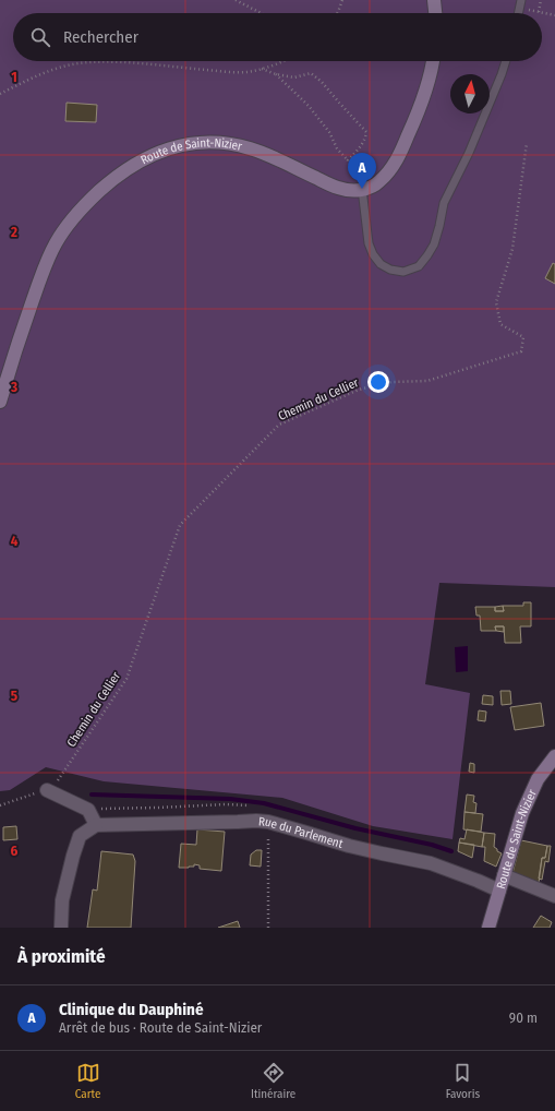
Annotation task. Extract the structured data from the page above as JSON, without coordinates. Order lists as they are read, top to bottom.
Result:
{
  "streets": {
    "main road": ["Route de Saint-Nizier"],
    "street": ["Rue du Parlement"],
    "path": ["Chemin du Cellier"]
  },
  "crossings": [
    ["Route de Saint-Nizier", "Rue du Parlement"]
  ],
  "north": "top",
  "page": {
    "search": "Rechercher",
    "pins": "A",
    "heading": "À proximité",
    "list": [
      {
        "mark": "A",
        "name": "Clinique du Dauphiné",
        "note": "Arrêt de bus · Route de Saint-Nizier",
        "value": "90 m"
      }
    ],
    "nav": ["Carte", "Itinéraire", "Favoris"]
  },
  "grid": {
    "rows": [
      "1",
      "2",
      "3",
      "4",
      "5",
      "6"
    ]
  }
}
